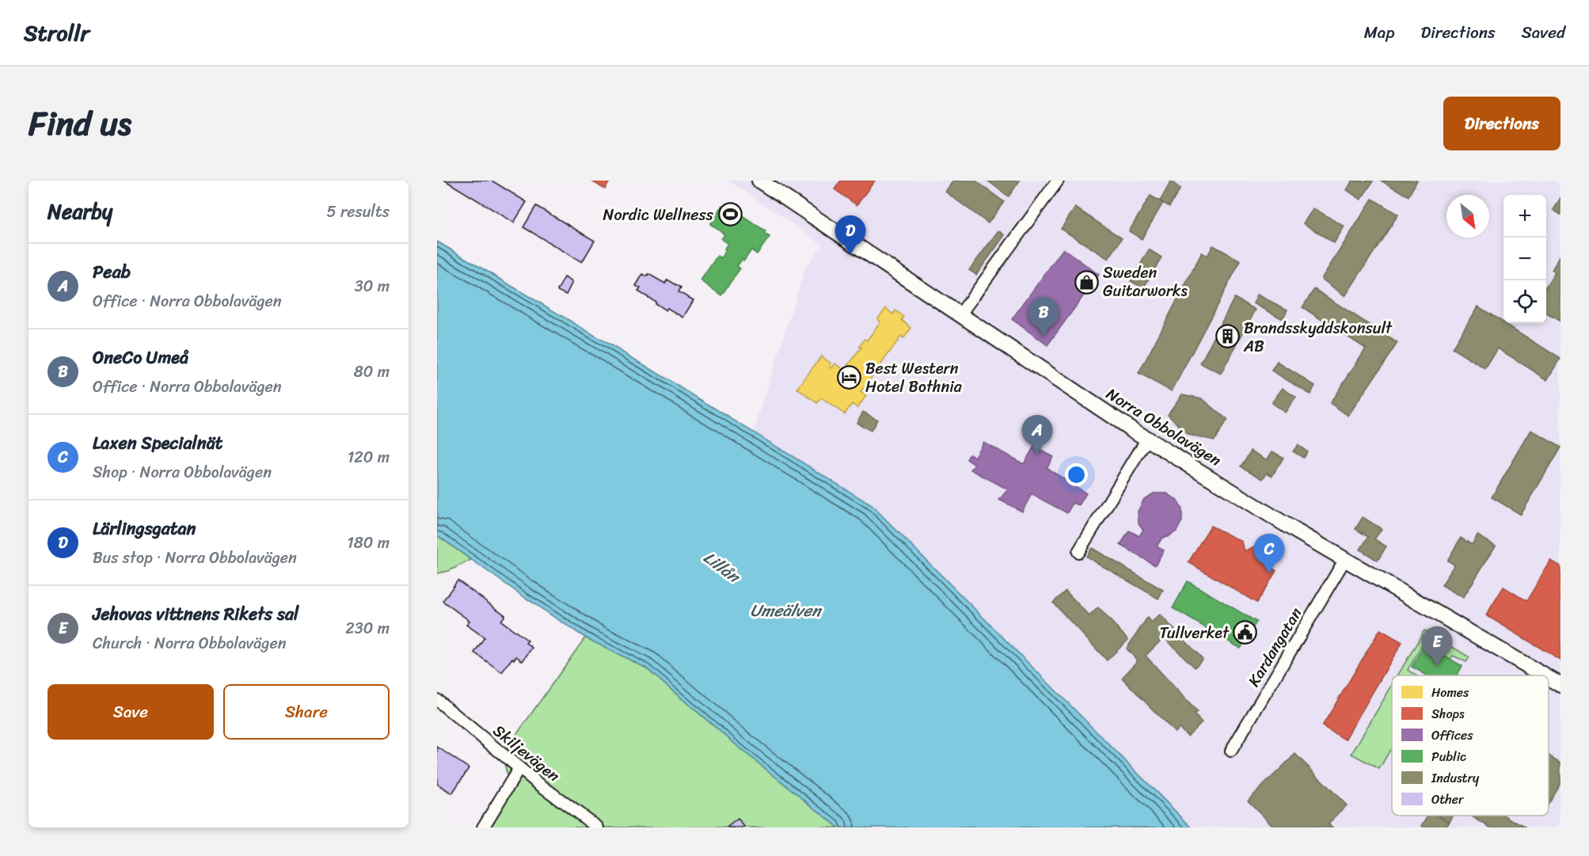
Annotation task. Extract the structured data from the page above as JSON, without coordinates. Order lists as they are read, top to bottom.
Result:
{
  "streets": {
    "street": ["Norra Obbolavägen", "Kardangatan", "Skiljevägen"]
  },
  "crossings": [
    ["Norra Obbolavägen", "Kardangatan"]
  ],
  "water": ["Lillån", "Umeälven"],
  "places": {
    "sports": ["Nordic Wellness"],
    "shop": ["Sweden Guitarworks"],
    "building": ["Brandsskyddskonsult AB"],
    "hotel": ["Best Western Hotel Bothnia"],
    "public building": ["Tullverket"]
  },
  "legend": [
    "Homes",
    "Shops",
    "Offices",
    "Public",
    "Industry",
    "Other"
  ],
  "north": "bottom right",
  "page": {
    "header": "Strollr",
    "nav": ["Map", "Directions", "Saved"],
    "title": "Find us",
    "buttons": [
      "Directions",
      ["Save", "Share"]
    ],
    "heading": ["Nearby", "5 results"],
    "map_buttons": ["+", "−"],
    "pins": [
      "D",
      "B",
      "A",
      "C",
      "E"
    ],
    "list": [
      {
        "mark": "A",
        "name": "Peab",
        "note": "Office · Norra Obbolavägen",
        "value": "30 m"
      },
      {
        "mark": "B",
        "name": "OneCo Umeå",
        "note": "Office · Norra Obbolavägen",
        "value": "80 m"
      },
      {
        "mark": "C",
        "name": "Laxen Specialnät",
        "note": "Shop · Norra Obbolavägen",
        "value": "120 m"
      },
      {
        "mark": "D",
        "name": "Lärlingsgatan",
        "note": "Bus stop · Norra Obbolavägen",
        "value": "180 m"
      },
      {
        "mark": "E",
        "name": "Jehovas vittnens Rikets sal",
        "note": "Church · Norra Obbolavägen",
        "value": "230 m"
      }
    ]
  }
}
